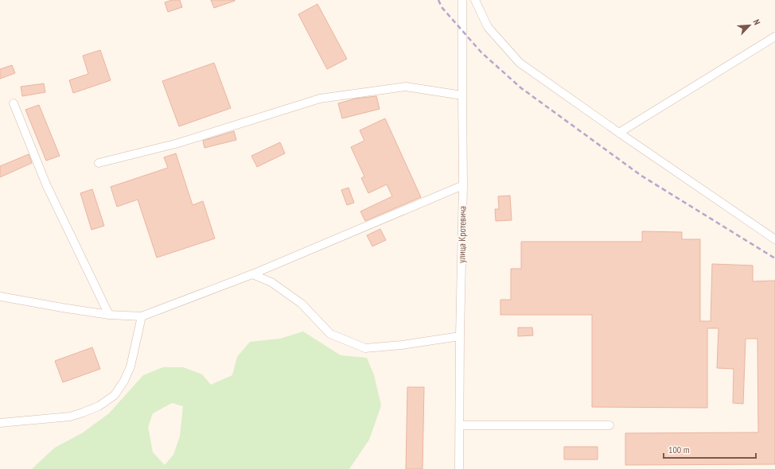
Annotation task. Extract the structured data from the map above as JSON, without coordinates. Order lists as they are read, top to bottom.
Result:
{
  "streets": {
    "street": ["улица Кротевича"]
  },
  "scale_bar": "100 m",
  "north": "top right"
}
